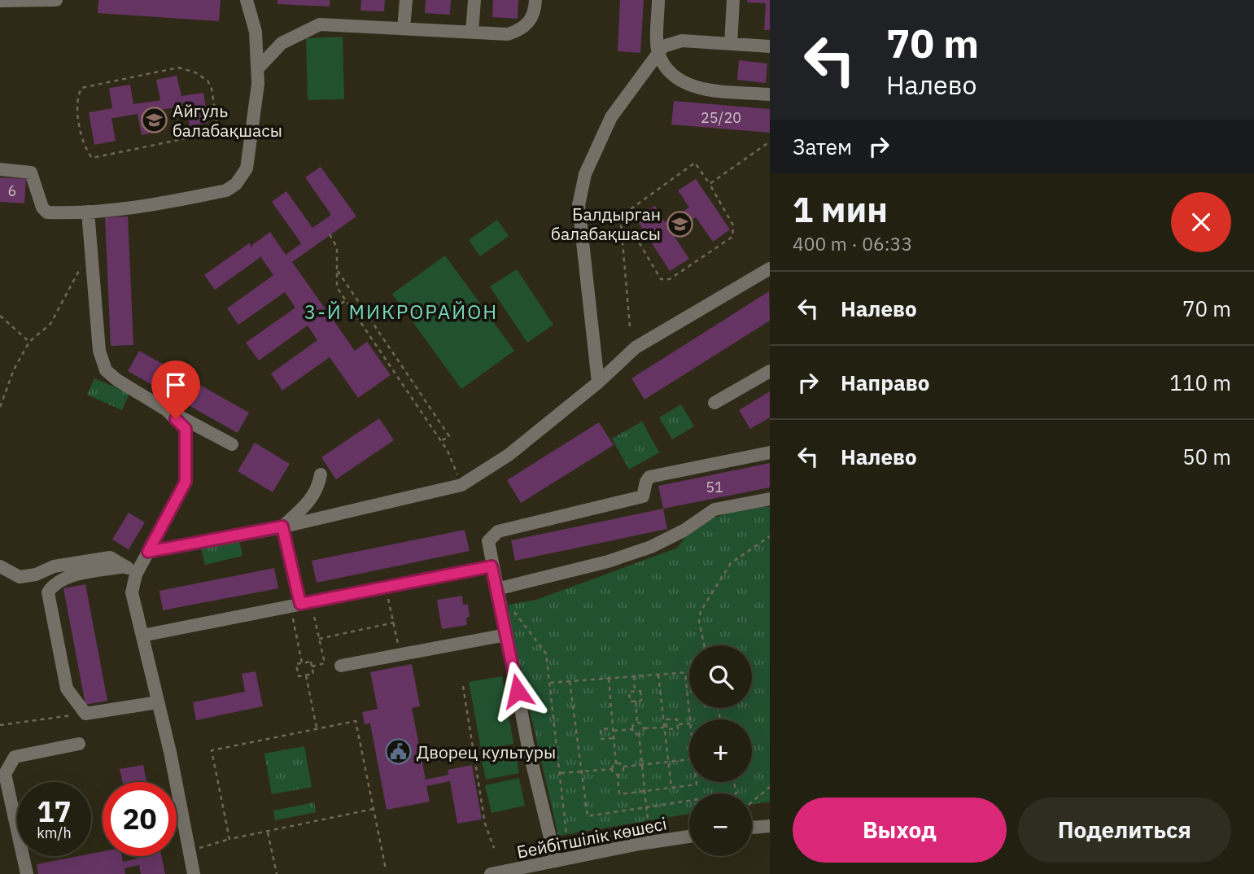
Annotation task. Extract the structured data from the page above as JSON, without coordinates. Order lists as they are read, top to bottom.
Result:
{
  "streets": {
    "street": ["Бейбітшілік көшесі"]
  },
  "districts": ["3-Й МИКРОРАЙОН"],
  "places": {
    "school or university": ["Айгуль балабақшасы", "Балдырган балабақшасы"],
    "public building": ["Дворец культуры"]
  },
  "house_numbers": ["25/20", "6", "51"],
  "page": {
    "turn": ["70 m", "Налево"],
    "then": "Затем",
    "heading": ["1 мин", "400 m · 06:33"],
    "list": [
      {
        "name": "Налево",
        "value": "70 m"
      },
      {
        "name": "Направо",
        "value": "110 m"
      },
      {
        "name": "Налево",
        "value": "50 m"
      }
    ],
    "map_buttons": ["+", "−"],
    "speed": "17 km/h",
    "limit": "20",
    "buttons": ["Выход", "Поделиться"]
  }
}
